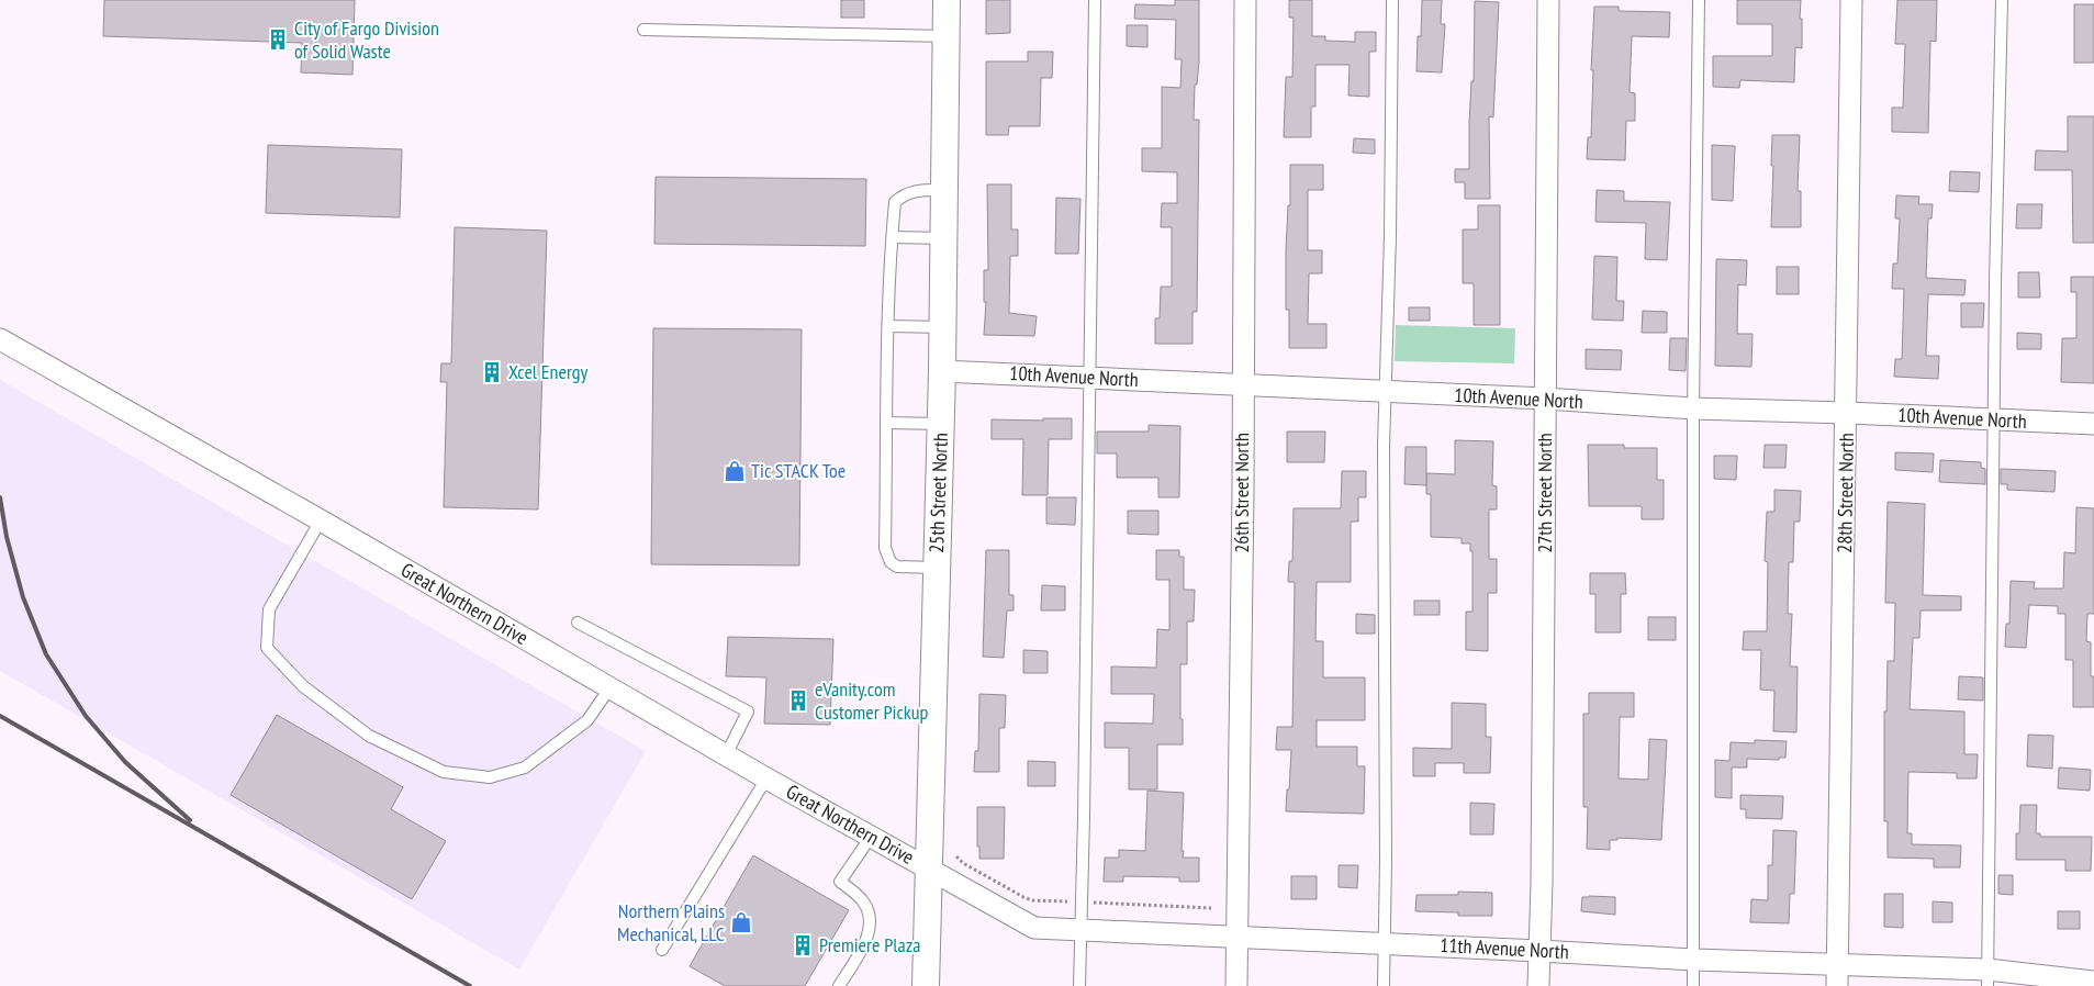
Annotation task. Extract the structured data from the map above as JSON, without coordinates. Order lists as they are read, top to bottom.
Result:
{
  "streets": {
    "street": [
      "10th Avenue North",
      "25th Street North",
      "26th Street North",
      "27th Street North",
      "28th Street North",
      "Great Northern Drive",
      "11th Avenue North"
    ]
  },
  "crossings": [
    ["10th Avenue North", "25th Street North"],
    ["10th Avenue North", "26th Street North"],
    ["10th Avenue North", "27th Street North"],
    ["10th Avenue North", "28th Street North"],
    ["25th Street North", "Great Northern Drive"],
    ["25th Street North", "11th Avenue North"],
    ["26th Street North", "11th Avenue North"],
    ["27th Street North", "11th Avenue North"],
    ["28th Street North", "11th Avenue North"],
    ["Great Northern Drive", "11th Avenue North"]
  ],
  "places": {
    "building": [
      "City of Fargo Division of Solid Waste",
      "Xcel Energy",
      "eVanity.com Customer Pickup",
      "Premiere Plaza"
    ],
    "shop": ["Tic STACK Toe", "Northern Plains Mechanical, LLC"]
  }
}
